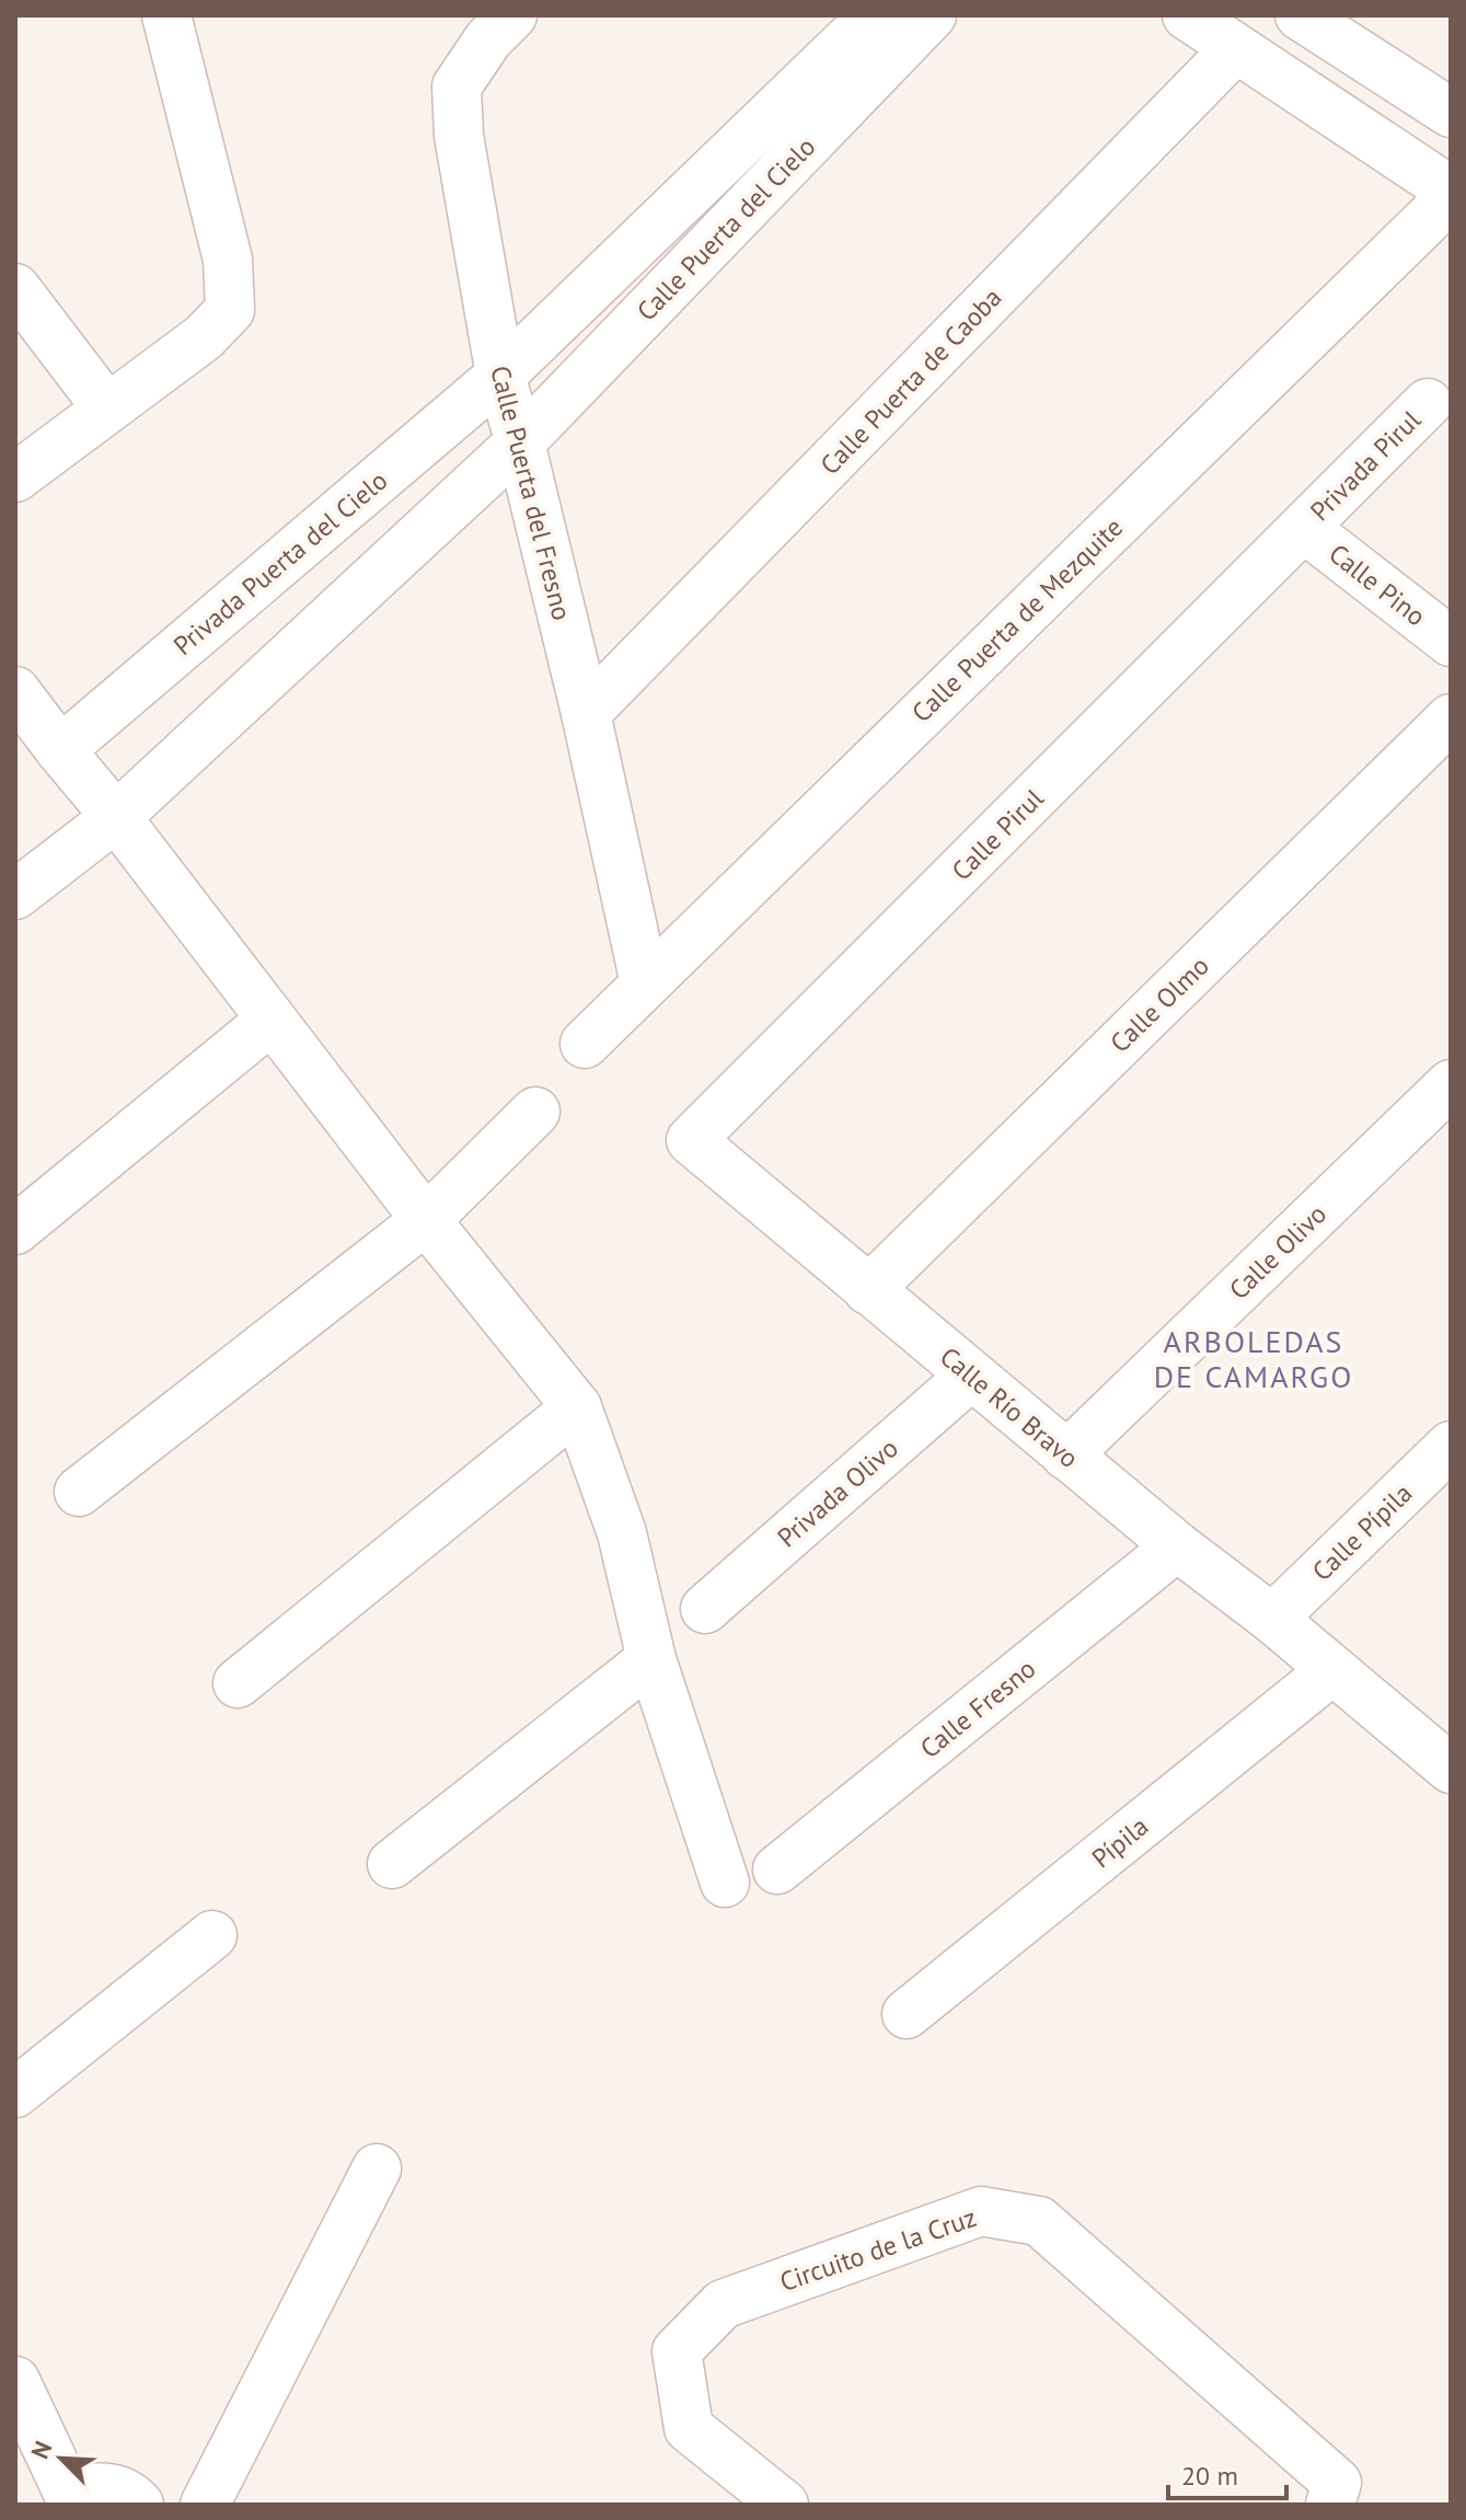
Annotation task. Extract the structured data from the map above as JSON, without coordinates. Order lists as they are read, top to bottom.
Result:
{
  "streets": {
    "street": [
      "Calle Puerta del Cielo",
      "Calle Puerta de Caoba",
      "Privada Pirul",
      "Calle Puerta del Fresno",
      "Privada Puerta del Cielo",
      "Calle Pino",
      "Calle Puerta de Mezquite",
      "Calle Pirul",
      "Calle Olmo",
      "Calle Olivo",
      "Calle Río Bravo",
      "Privada Olivo",
      "Calle Pípila",
      "Calle Fresno",
      "Pípila",
      "Circuito de la Cruz"
    ]
  },
  "crossings": [
    ["Calle Puerta del Cielo", "Calle Puerta del Fresno"],
    ["Calle Puerta del Cielo", "Privada Puerta del Cielo"],
    ["Calle Puerta de Caoba", "Calle Puerta del Fresno"],
    ["Privada Pirul", "Calle Pino"],
    ["Privada Pirul", "Calle Pirul"],
    ["Calle Puerta del Fresno", "Privada Puerta del Cielo"],
    ["Calle Puerta del Fresno", "Calle Puerta de Mezquite"],
    ["Calle Pino", "Calle Pirul"],
    ["Calle Pirul", "Calle Río Bravo"],
    ["Calle Olmo", "Calle Río Bravo"],
    ["Calle Olivo", "Calle Río Bravo"],
    ["Calle Río Bravo", "Privada Olivo"],
    ["Calle Río Bravo", "Calle Pípila"],
    ["Calle Río Bravo", "Calle Fresno"],
    ["Calle Río Bravo", "Pípila"]
  ],
  "districts": ["ARBOLEDAS DE CAMARGO"],
  "scale_bar": "20 m",
  "north": "top left"
}
